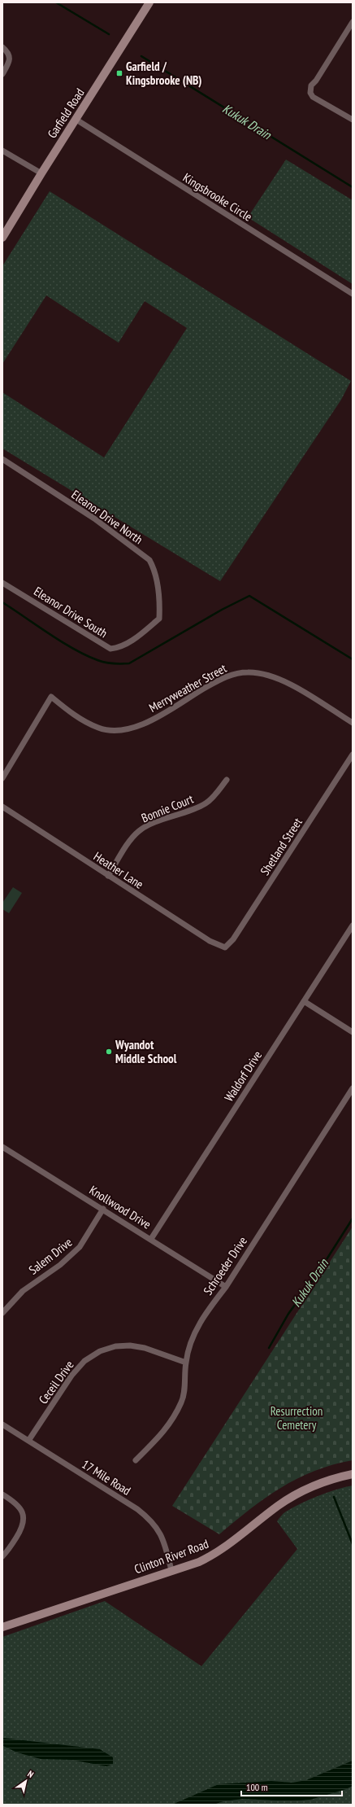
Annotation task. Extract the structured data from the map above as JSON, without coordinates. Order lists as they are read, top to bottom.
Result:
{
  "streets": {
    "street": [
      "Garfield Road",
      "Kingsbrooke Circle",
      "Eleanor Drive North",
      "Eleanor Drive South",
      "Merryweather Street",
      "Bonnie Court",
      "Shetland Street",
      "Heather Lane",
      "Waldorf Drive",
      "Knollwood Drive",
      "Salem Drive",
      "Schroeder Drive",
      "Ceceil Drive",
      "17 Mile Road",
      "Clinton River Road"
    ]
  },
  "crossings": [
    ["Garfield Road", "Kingsbrooke Circle"],
    ["Eleanor Drive North", "Eleanor Drive South"],
    ["Bonnie Court", "Heather Lane"],
    ["Shetland Street", "Heather Lane"],
    ["Waldorf Drive", "Knollwood Drive"],
    ["Knollwood Drive", "Salem Drive"],
    ["Knollwood Drive", "Schroeder Drive"],
    ["Schroeder Drive", "Ceceil Drive"],
    ["Ceceil Drive", "17 Mile Road"],
    ["17 Mile Road", "Clinton River Road"]
  ],
  "water": ["Kukuk Drain"],
  "parks": ["Resurrection Cemetery"],
  "places": {
    "transit": ["Garfield / Kingsbrooke (NB)"],
    "other": ["Wyandot Middle School"]
  },
  "scale_bar": "100 m",
  "north": "top right"
}
